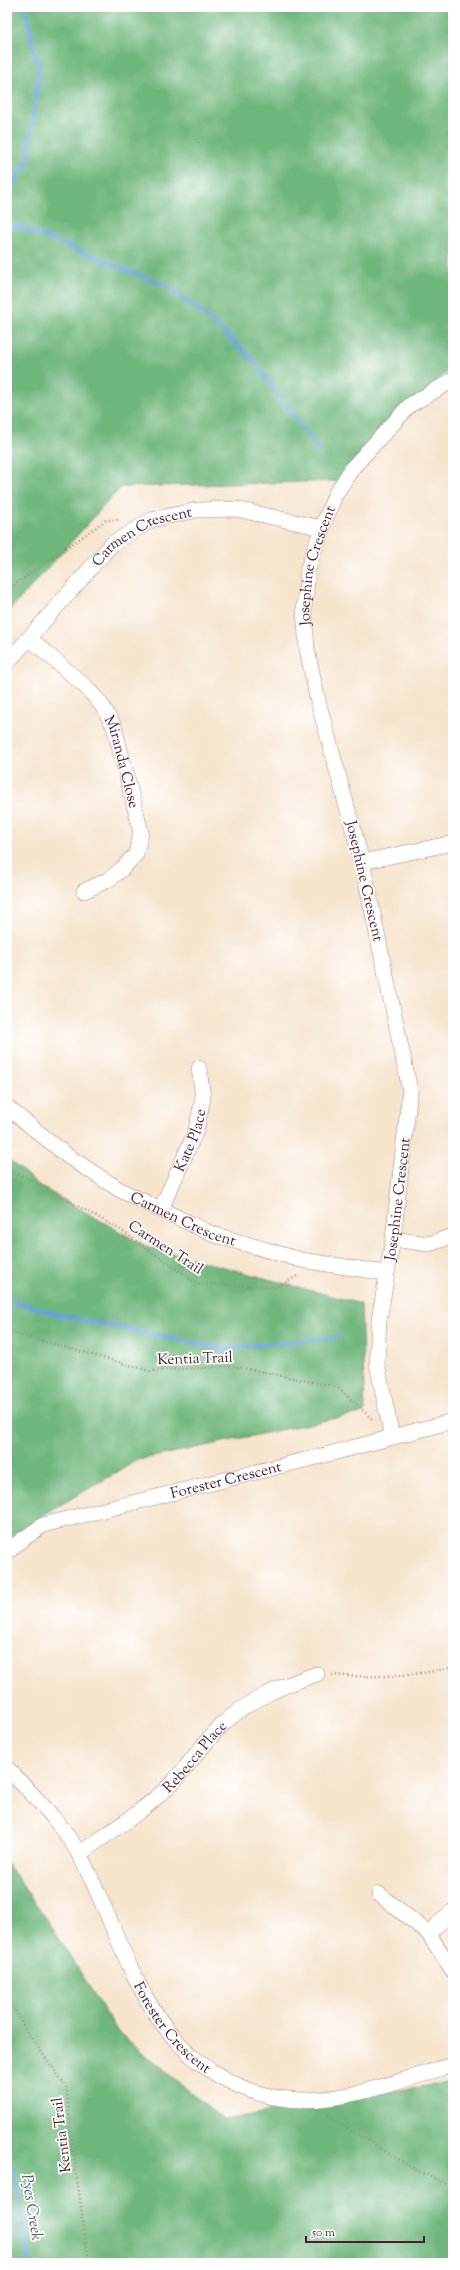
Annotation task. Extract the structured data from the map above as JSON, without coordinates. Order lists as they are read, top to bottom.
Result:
{
  "streets": {
    "street": [
      "Carmen Crescent",
      "Josephine Crescent",
      "Miranda Close",
      "Kate Place",
      "Forester Crescent",
      "Rebecca Place"
    ],
    "path": ["Carmen Trail", "Kentia Trail"]
  },
  "crossings": [
    ["Carmen Crescent", "Josephine Crescent"],
    ["Carmen Crescent", "Miranda Close"],
    ["Carmen Crescent", "Kate Place"],
    ["Carmen Crescent", "Carmen Trail"],
    ["Josephine Crescent", "Kentia Trail"],
    ["Josephine Crescent", "Forester Crescent"],
    ["Kentia Trail", "Forester Crescent"],
    ["Forester Crescent", "Rebecca Place"]
  ],
  "water": ["Pyes Creek"],
  "scale_bar": "50 m"
}
